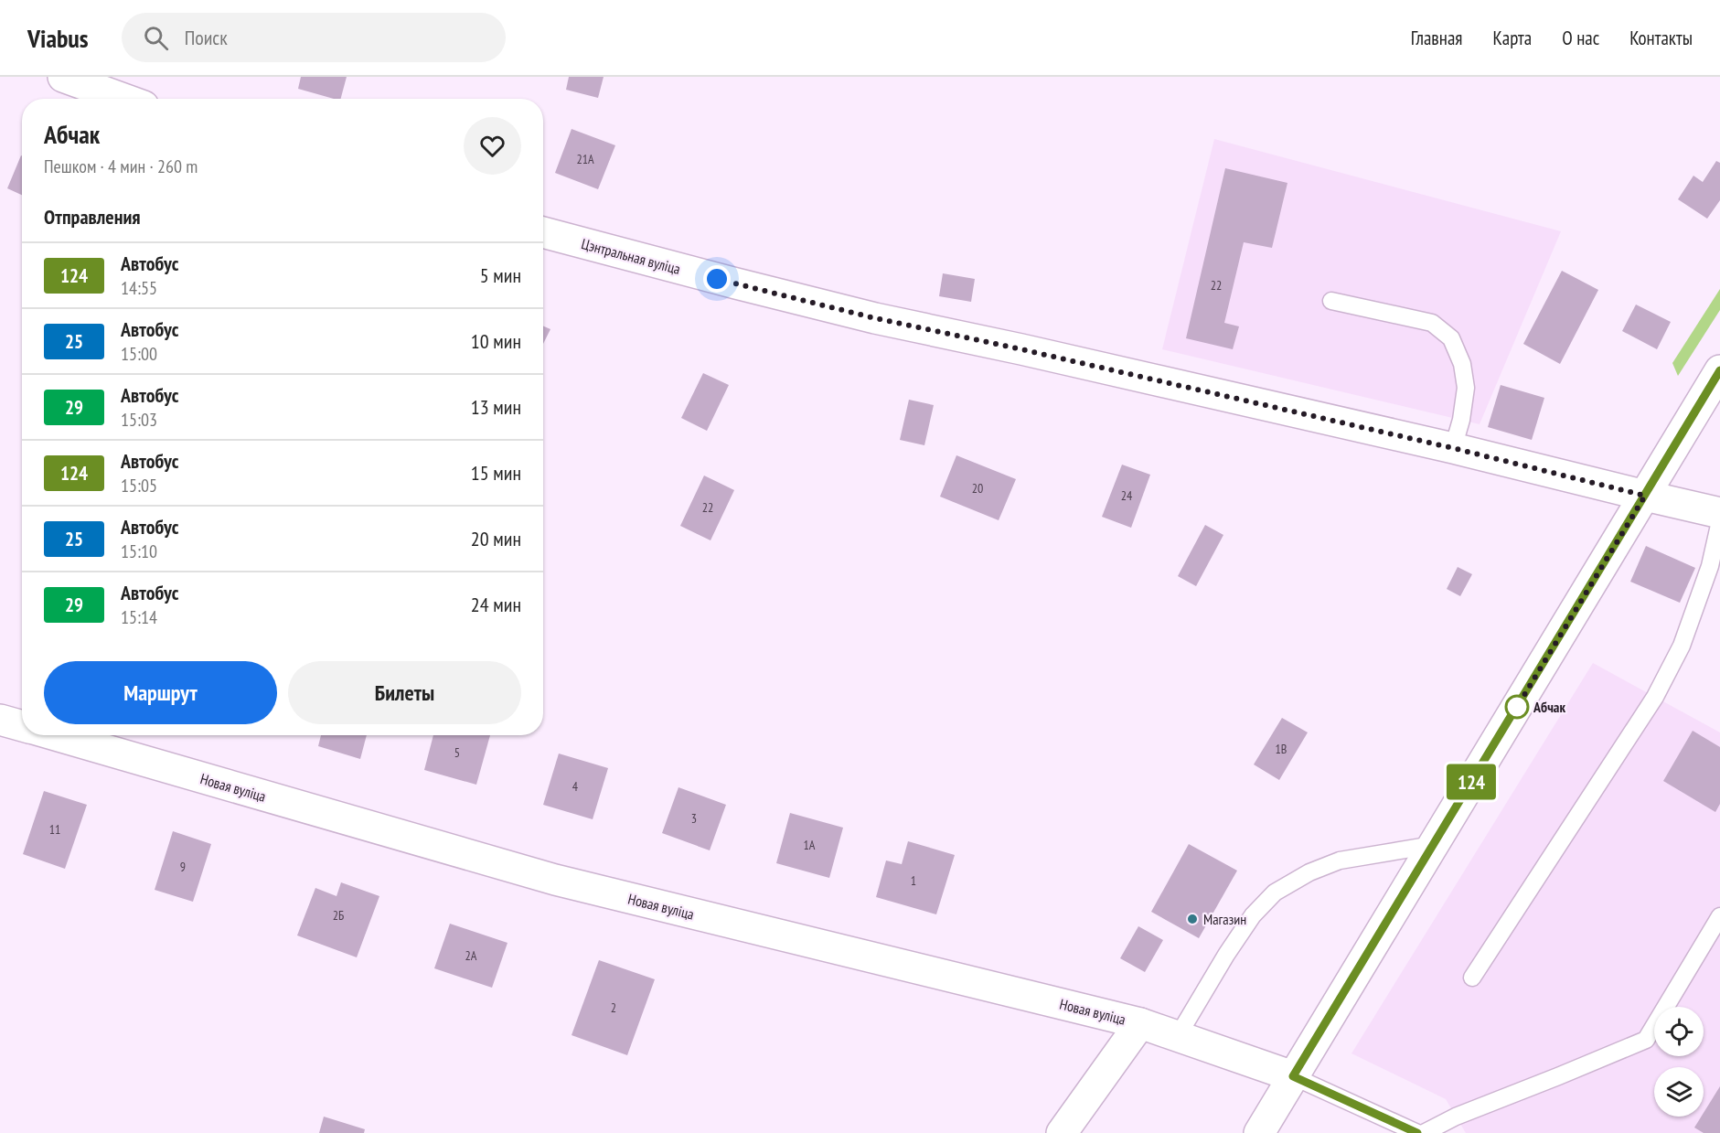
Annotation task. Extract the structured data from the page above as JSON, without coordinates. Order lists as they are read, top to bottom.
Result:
{
  "streets": {
    "street": ["Цэнтральная вуліца", "Новая вуліца"]
  },
  "places": ["Абчак", "Магазин"],
  "lines": ["bus line 124"],
  "house_numbers": [
    "21А",
    "22",
    "20",
    "24",
    "22",
    "1В",
    "5",
    "4",
    "3",
    "11",
    "1А",
    "9",
    "1",
    "2Б",
    "2А",
    "2"
  ],
  "page": {
    "header": "Viabus",
    "search": "Поиск",
    "nav": [
      "Главная",
      "Карта",
      "О нас",
      "Контакты"
    ],
    "on_map": "124",
    "heading": [
      ["Абчак", "Пешком · 4 мин · 260 m"],
      "Отправления"
    ],
    "list": [
      {
        "mark": "124",
        "name": "Автобус",
        "note": "14:55",
        "value": "5 мин"
      },
      {
        "mark": "25",
        "name": "Автобус",
        "note": "15:00",
        "value": "10 мин"
      },
      {
        "mark": "29",
        "name": "Автобус",
        "note": "15:03",
        "value": "13 мин"
      },
      {
        "mark": "124",
        "name": "Автобус",
        "note": "15:05",
        "value": "15 мин"
      },
      {
        "mark": "25",
        "name": "Автобус",
        "note": "15:10",
        "value": "20 мин"
      },
      {
        "mark": "29",
        "name": "Автобус",
        "note": "15:14",
        "value": "24 мин"
      }
    ],
    "buttons": ["Маршрут", "Билеты"]
  }
}
